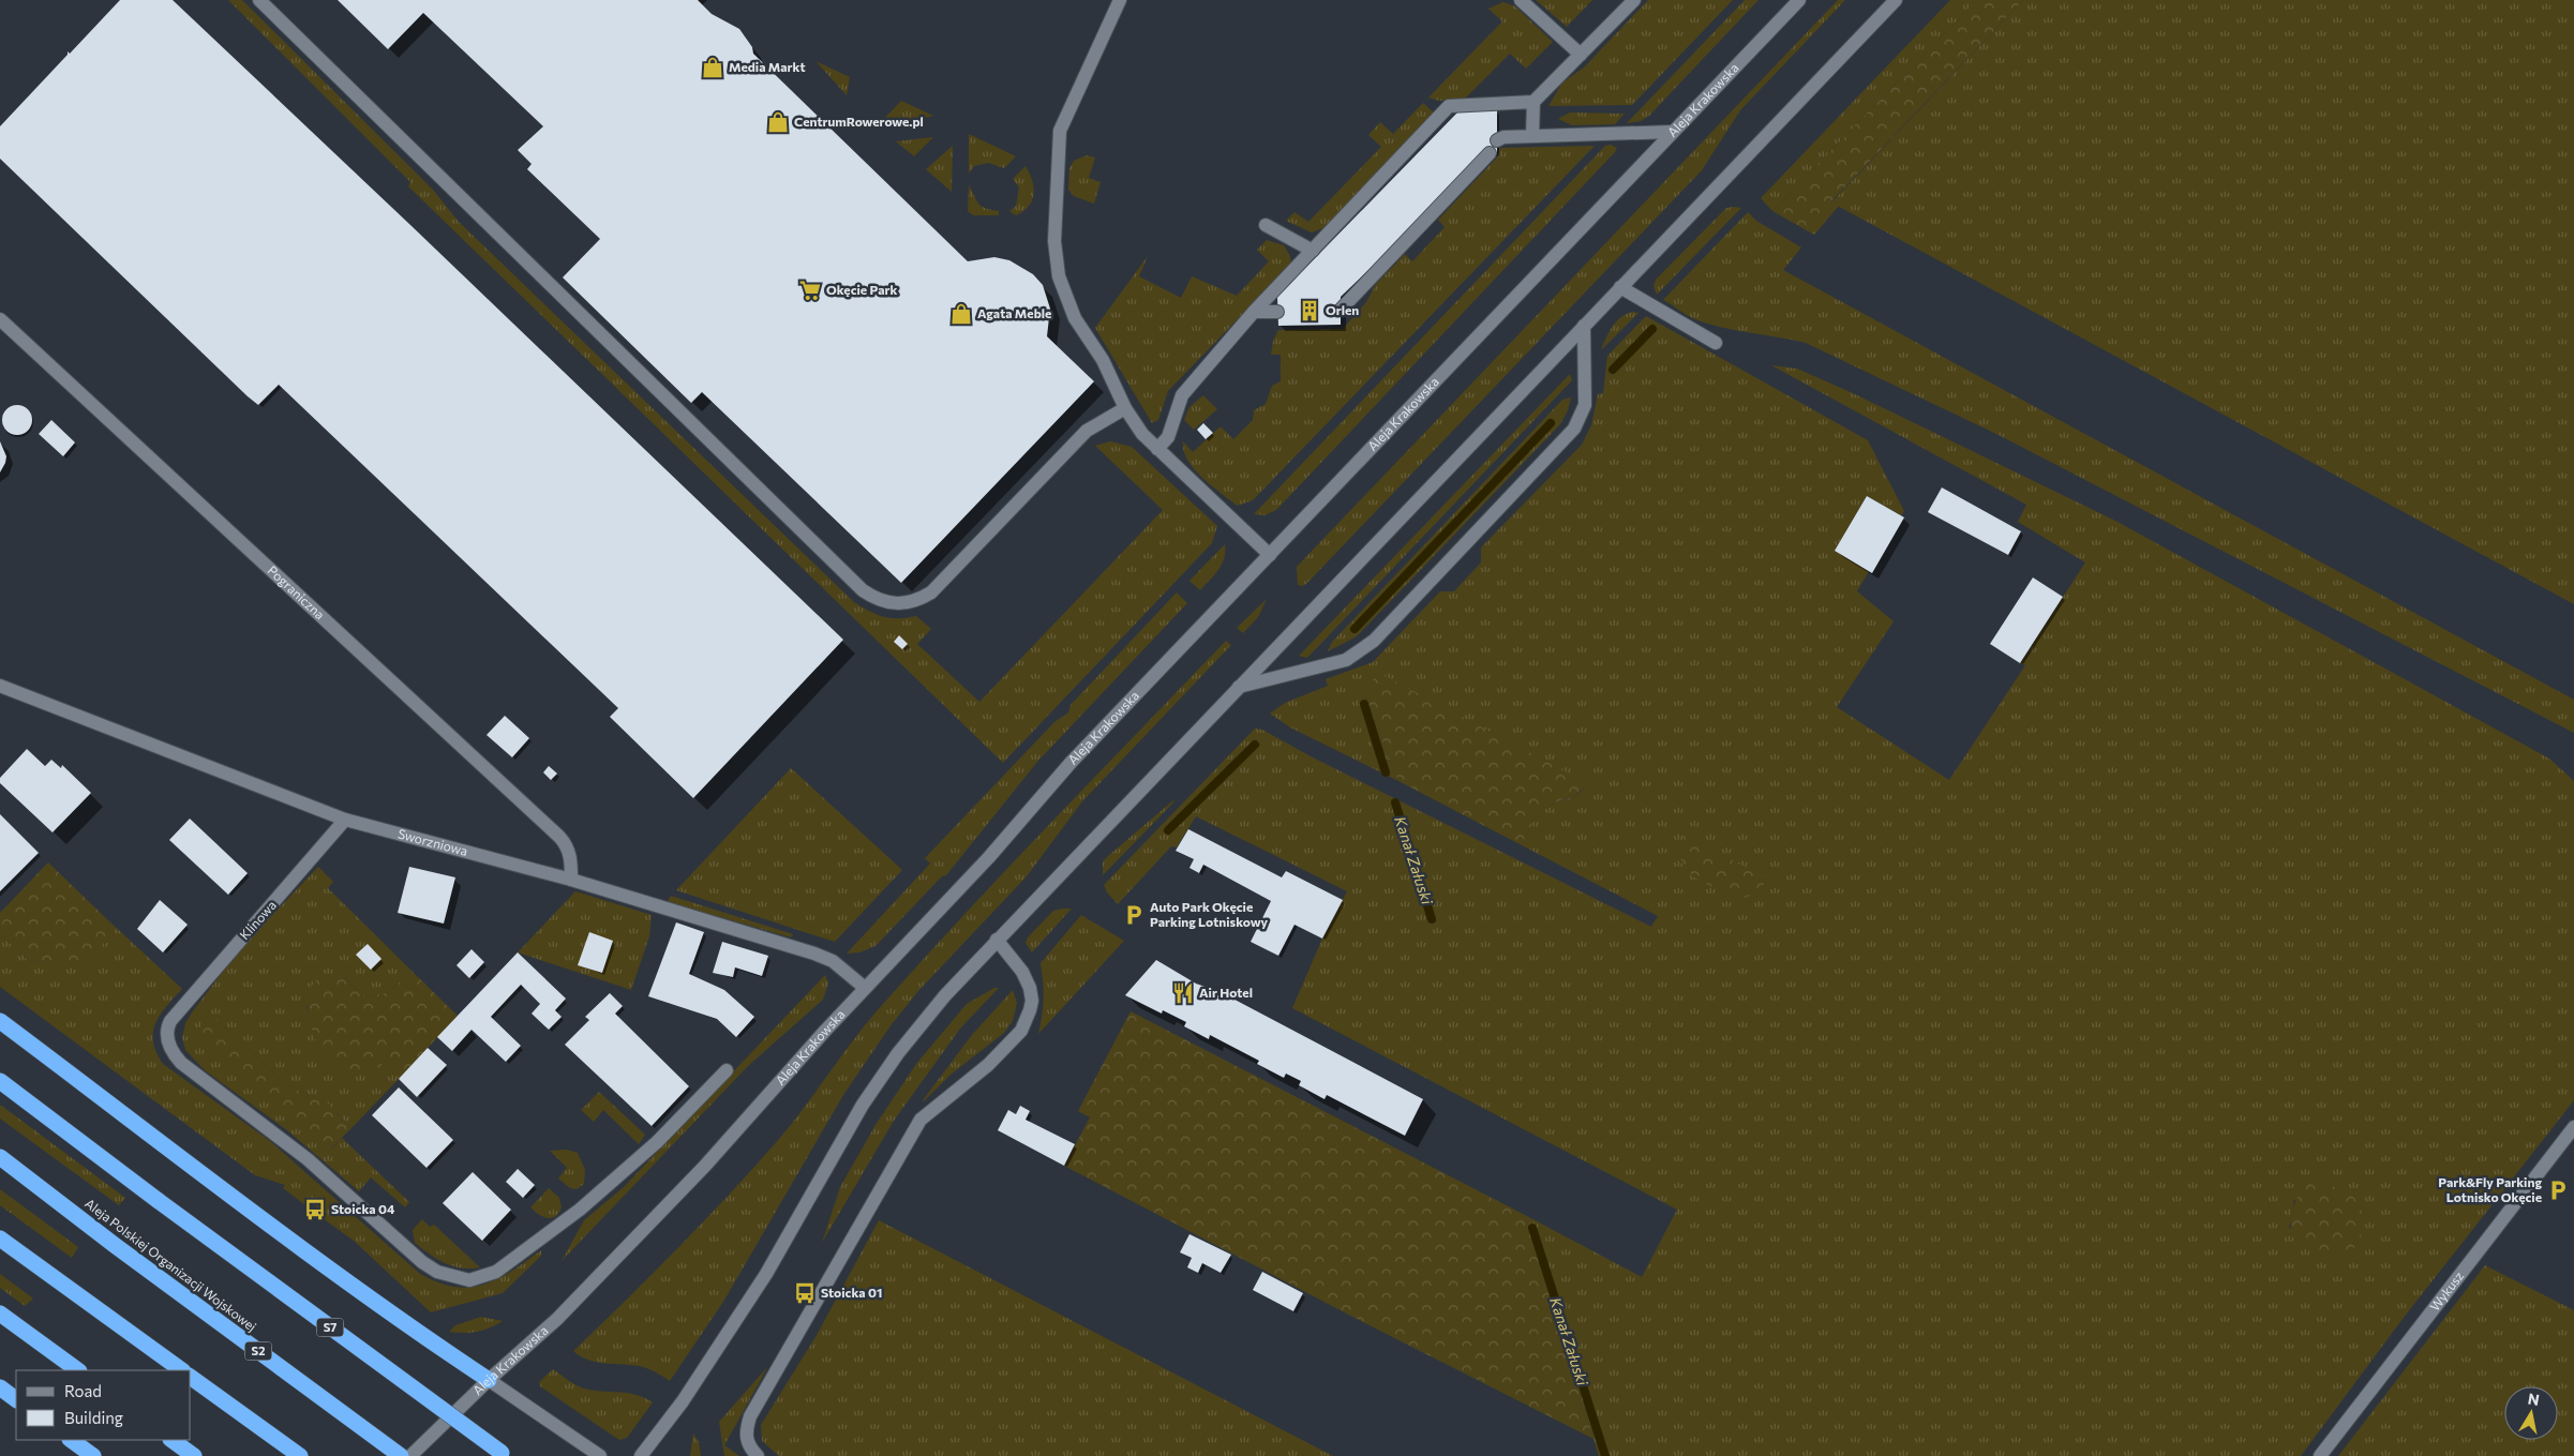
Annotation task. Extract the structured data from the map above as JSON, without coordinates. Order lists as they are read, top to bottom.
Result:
{
  "streets": {
    "highway": ["Aleja Polskiej Organizacji Wojskowej", "S7", "S2"],
    "main road": [
      "Aleja Krakowska",
      "Pograniczna",
      "Sworzniowa",
      "Klinowa",
      "Wykusz"
    ]
  },
  "crossings": [
    ["Aleja Krakowska", "Sworzniowa"],
    ["Pograniczna", "Sworzniowa"],
    ["Sworzniowa", "Klinowa"]
  ],
  "water": ["Kanał Załuski"],
  "places": {
    "shop": ["Media Markt", "CentrumRowerowe.pl", "Agata Meble"],
    "supermarket": ["Okęcie Park"],
    "building": ["Orlen"],
    "parking": ["Auto Park Okęcie Parking Lotniskowy", "Park&Fly Parking Lotnisko Okęcie"],
    "restaurant": ["Air Hotel"],
    "bus stop": ["Stoicka 04", "Stoicka 01"]
  },
  "legend": ["Road", "Building"],
  "north": "top"
}
